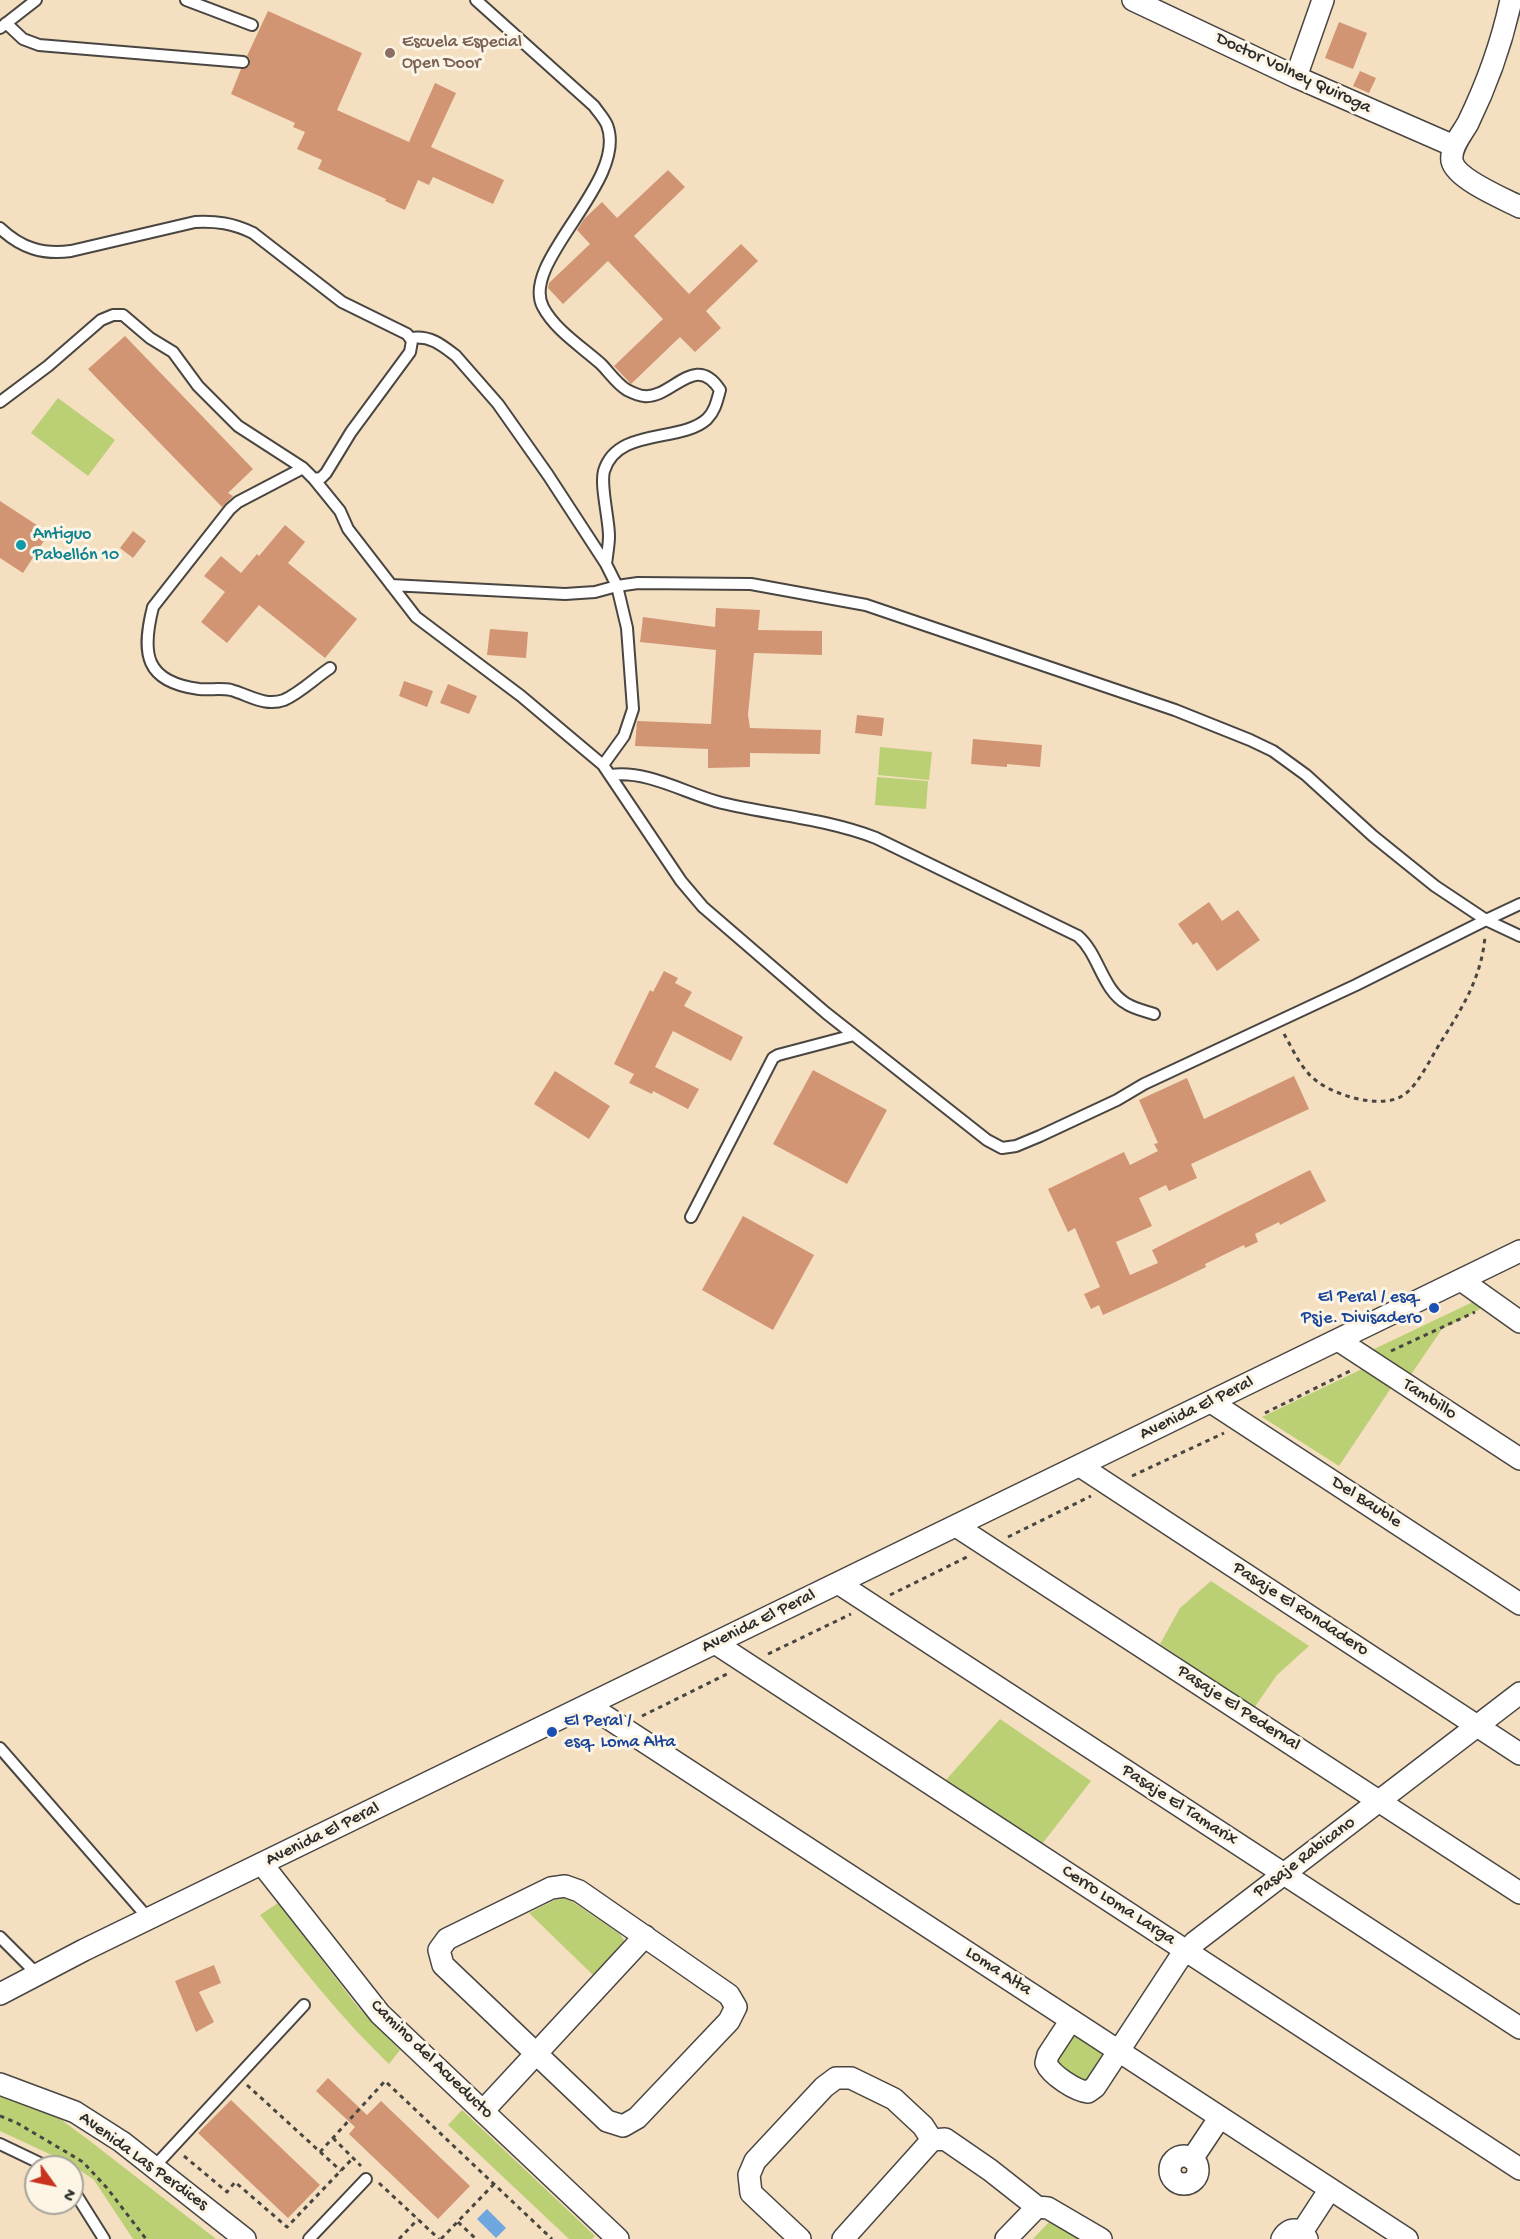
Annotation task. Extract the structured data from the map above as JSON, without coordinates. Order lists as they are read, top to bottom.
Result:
{
  "streets": {
    "street": [
      "Doctor Volney Quiroga",
      "Tambillo",
      "Avenida El Peral",
      "Del Bauble",
      "Pasaje El Rondadero",
      "Pasaje El Pedernal",
      "Pasaje El Tamarix",
      "Pasaje Rabicano",
      "Cerro Loma Larga",
      "Loma Alta",
      "Camino del Acueducto",
      "Avenida Las Perdices"
    ]
  },
  "crossings": [
    ["Tambillo", "Avenida El Peral"],
    ["Avenida El Peral", "Del Bauble"],
    ["Avenida El Peral", "Pasaje El Rondadero"],
    ["Avenida El Peral", "Pasaje El Pedernal"],
    ["Avenida El Peral", "Pasaje El Tamarix"],
    ["Avenida El Peral", "Cerro Loma Larga"],
    ["Avenida El Peral", "Loma Alta"],
    ["Avenida El Peral", "Camino del Acueducto"],
    ["Pasaje El Rondadero", "Pasaje Rabicano"],
    ["Pasaje El Pedernal", "Pasaje Rabicano"],
    ["Pasaje El Tamarix", "Pasaje Rabicano"],
    ["Pasaje Rabicano", "Cerro Loma Larga"],
    ["Pasaje Rabicano", "Loma Alta"]
  ],
  "places": [
    "Escuela Especial Open Door",
    "Antiguo Pabellón 10",
    "El Peral / esq. Psje. Divisadero",
    "El Peral / esq. Loma Alta"
  ],
  "north": "bottom right"
}
